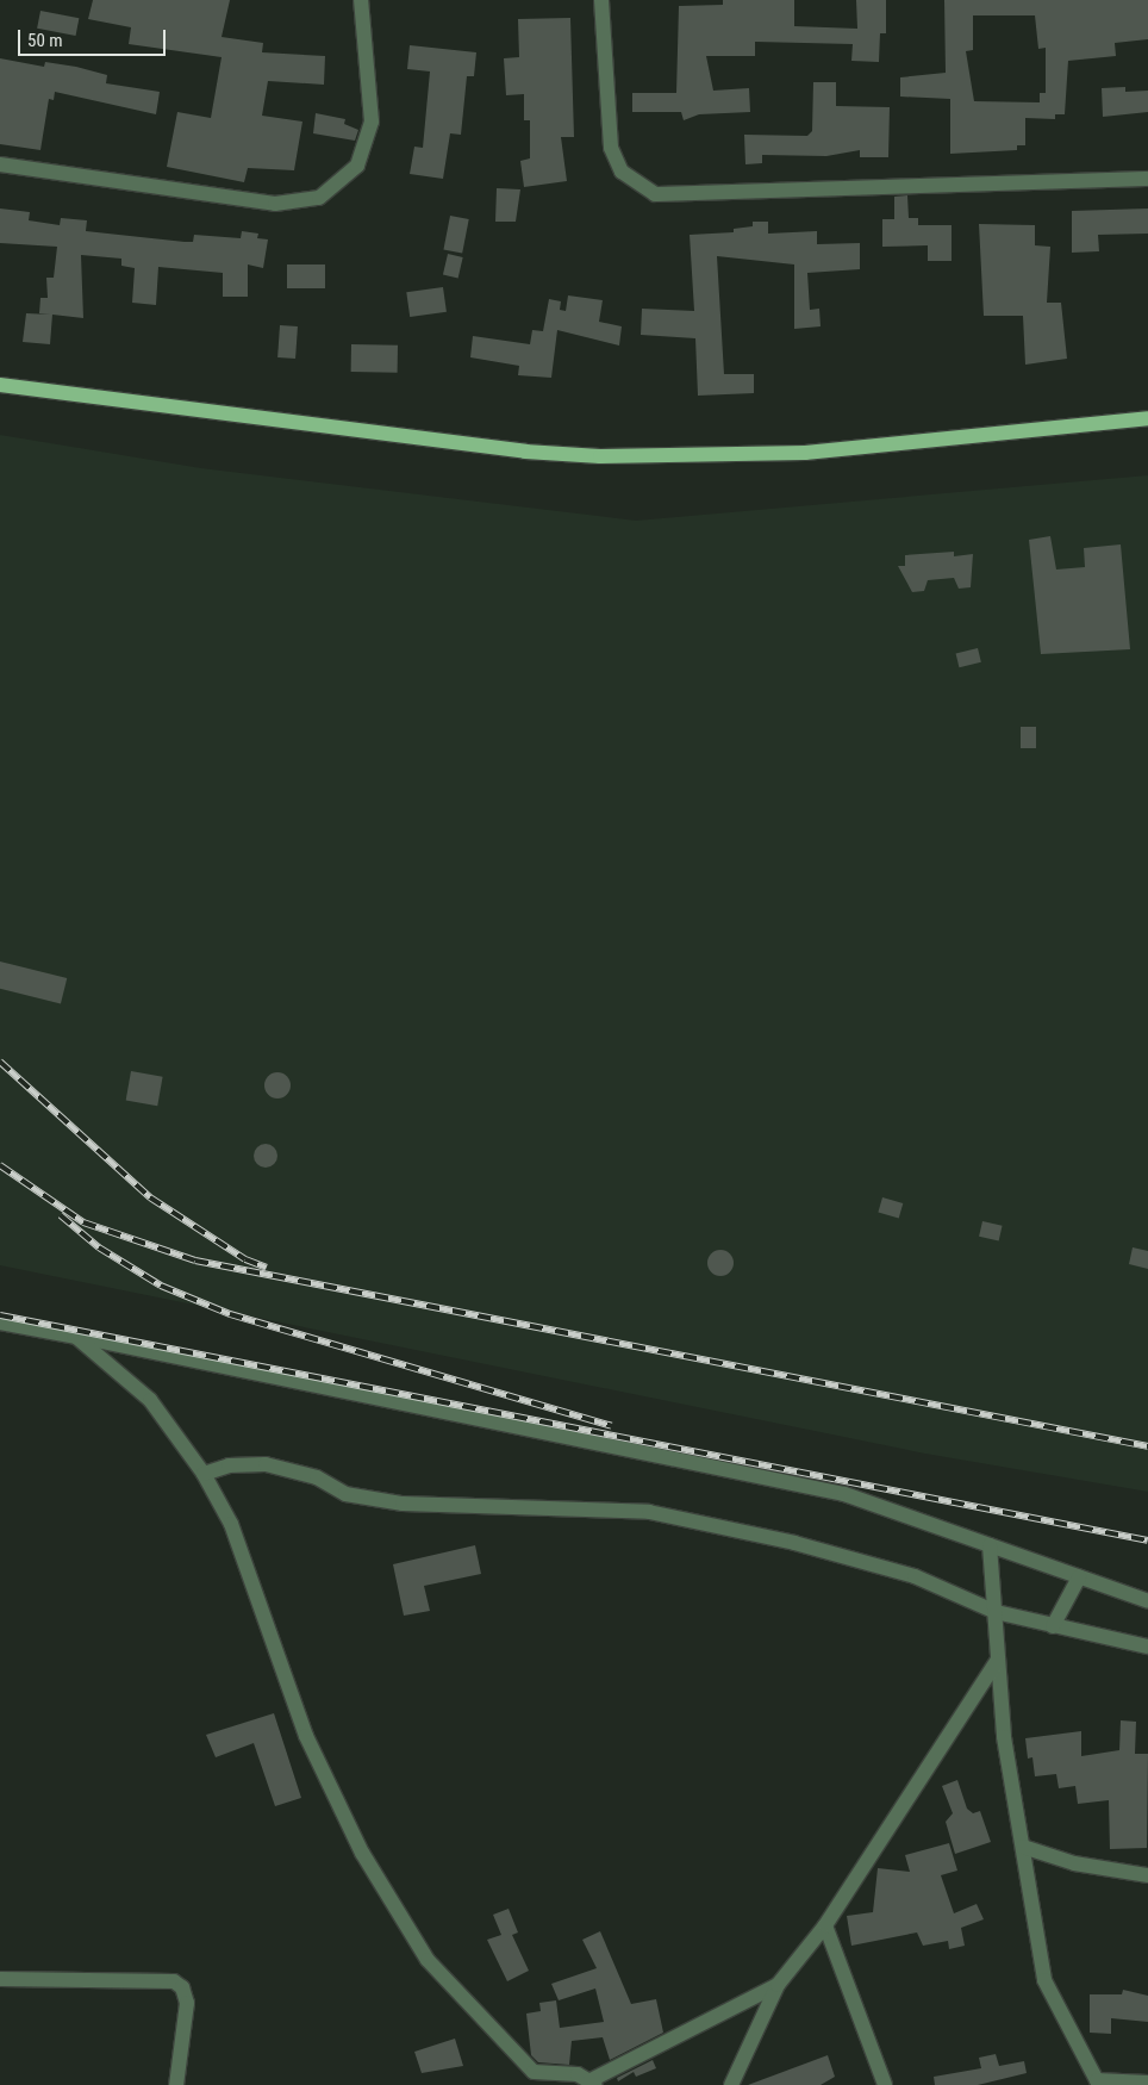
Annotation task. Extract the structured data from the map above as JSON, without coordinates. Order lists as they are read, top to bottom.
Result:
{
  "scale_bar": "50 m"
}
